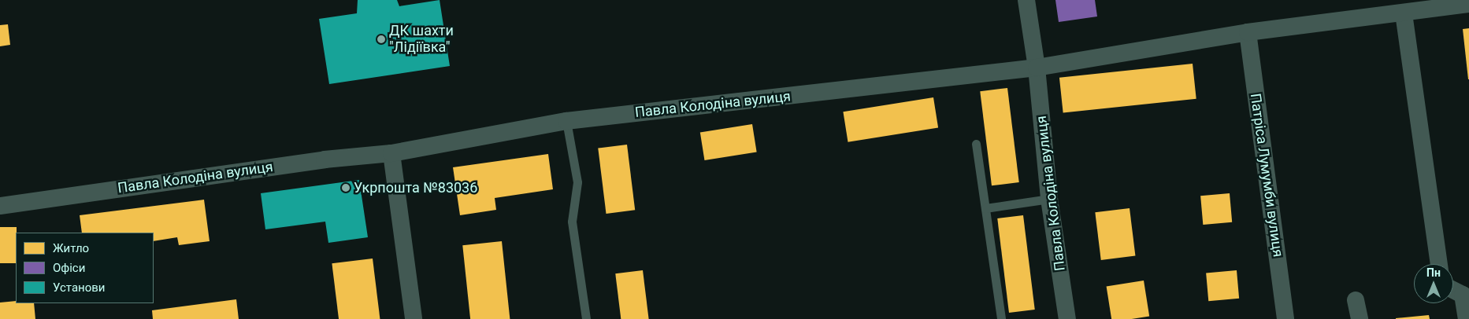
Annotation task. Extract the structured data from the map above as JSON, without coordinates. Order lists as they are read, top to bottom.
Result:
{
  "streets": {
    "street": ["Павла Колодіна вулиця", "Патріса Лумумби вулиця"]
  },
  "places": ["ДК шахти \"Лідіївка\"", "Укрпошта №83036"],
  "legend": ["Житло", "Офіси", "Установи"],
  "north": "top"
}
